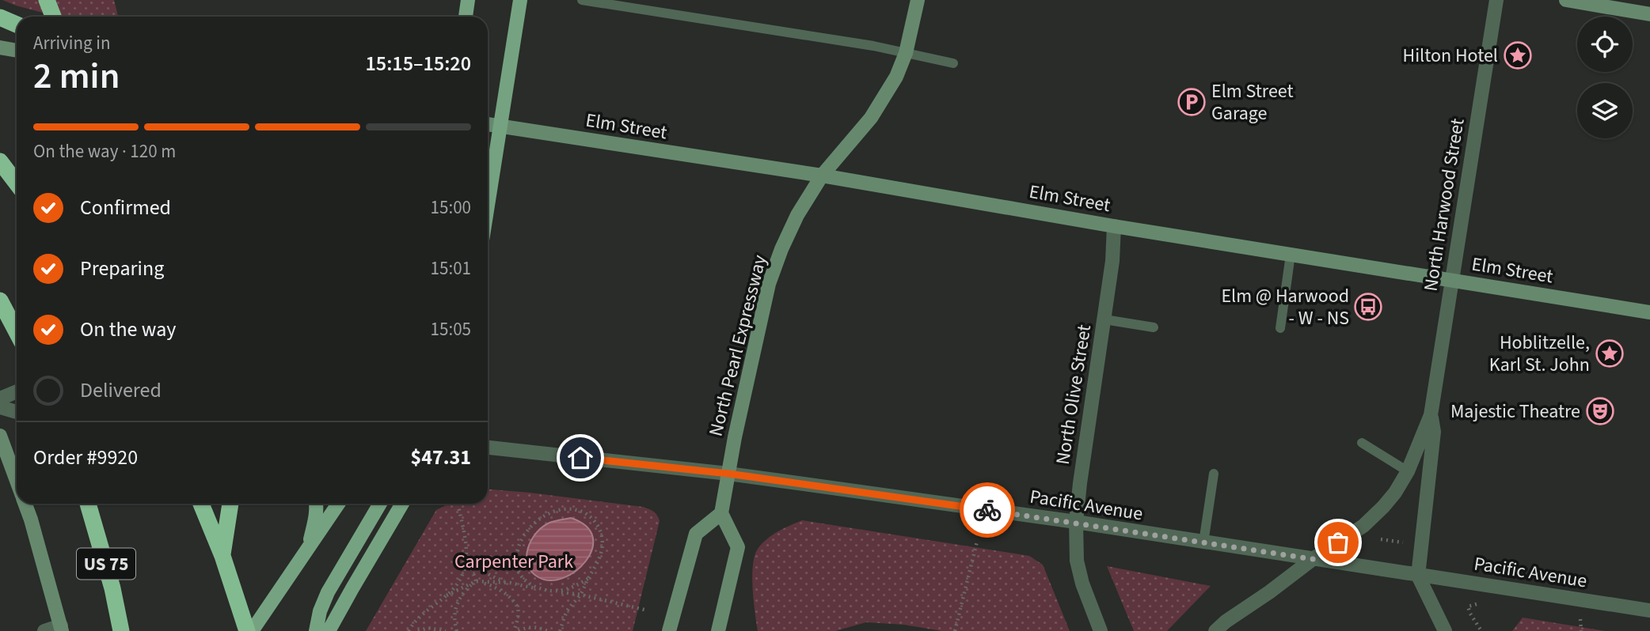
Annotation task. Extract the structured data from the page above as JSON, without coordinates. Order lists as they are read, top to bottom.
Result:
{
  "streets": {
    "highway": ["US 75"],
    "main road": ["Elm Street", "North Pearl Expressway"],
    "street": ["North Harwood Street", "North Olive Street", "Pacific Avenue"]
  },
  "crossings": [
    ["Elm Street", "North Harwood Street"],
    ["Elm Street", "North Pearl Expressway"],
    ["Elm Street", "North Olive Street"],
    ["North Harwood Street", "Pacific Avenue"],
    ["North Pearl Expressway", "Pacific Avenue"],
    ["North Olive Street", "Pacific Avenue"]
  ],
  "parks": ["Carpenter Park"],
  "places": {
    "place": ["Hilton Hotel", "Hoblitzelle, Karl St. John"],
    "parking": ["Elm Street Garage"],
    "bus stop": ["Elm @ Harwood - W - NS"],
    "theatre": ["Majestic Theatre"]
  },
  "page": {
    "heading": ["2 min", "Arriving in", "15:15–15:20"],
    "panel": ["Order #9920", "$47.31"],
    "bar": "On the way · 120 m",
    "list": [
      ["Confirmed", "15:00"],
      ["Preparing", "15:01"],
      ["On the way", "15:05"],
      "Delivered"
    ]
  }
}
